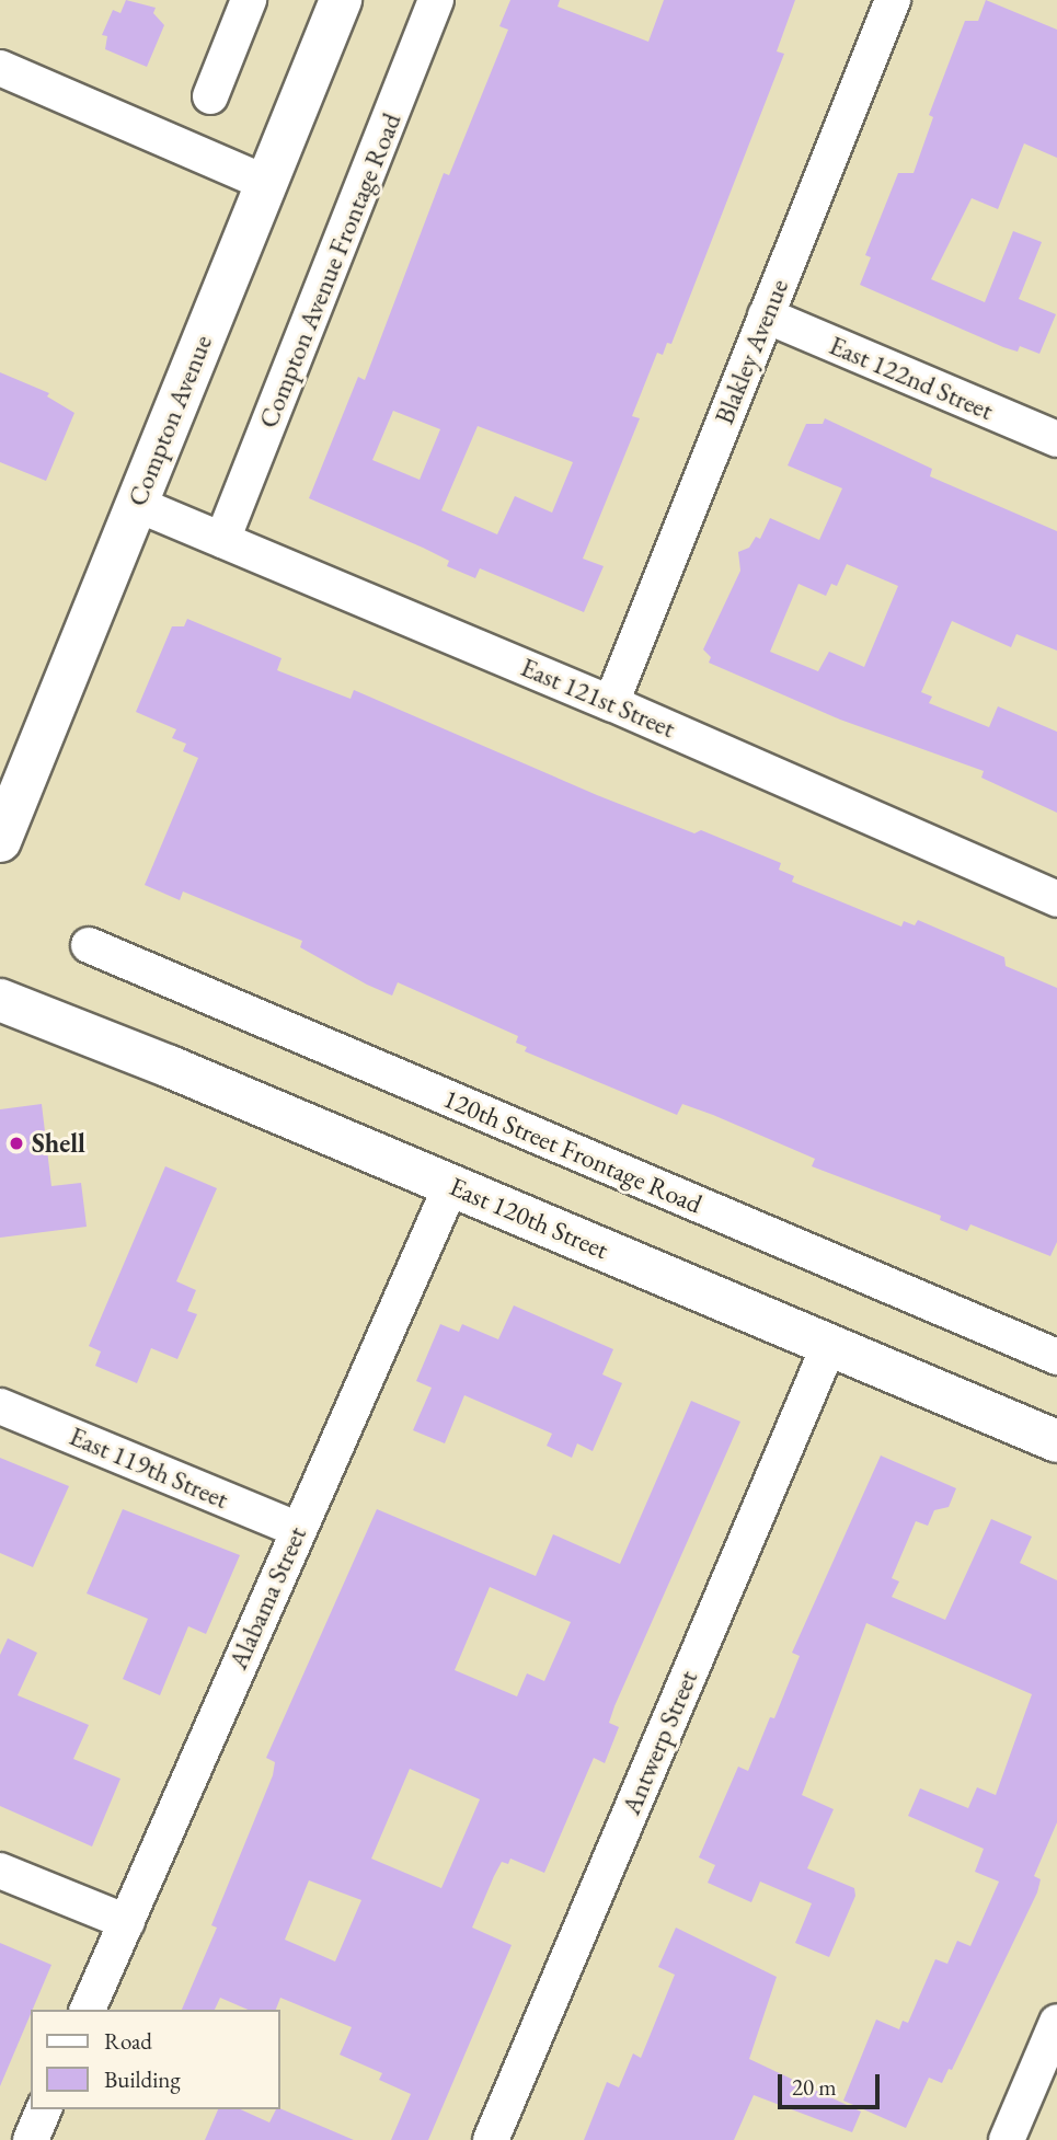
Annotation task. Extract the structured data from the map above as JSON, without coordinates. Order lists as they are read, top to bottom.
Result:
{
  "streets": {
    "street": [
      "Compton Avenue Frontage Road",
      "Blakley Avenue",
      "East 122nd Street",
      "Compton Avenue",
      "East 121st Street",
      "120th Street Frontage Road",
      "East 120th Street",
      "East 119th Street",
      "Alabama Street",
      "Antwerp Street"
    ]
  },
  "crossings": [
    ["Compton Avenue Frontage Road", "East 121st Street"],
    ["Blakley Avenue", "East 122nd Street"],
    ["Blakley Avenue", "East 121st Street"],
    ["Compton Avenue", "East 121st Street"],
    ["East 120th Street", "Alabama Street"],
    ["East 120th Street", "Antwerp Street"],
    ["East 119th Street", "Alabama Street"]
  ],
  "places": ["Shell"],
  "legend": ["Road", "Building"],
  "scale_bar": "20 m"
}
